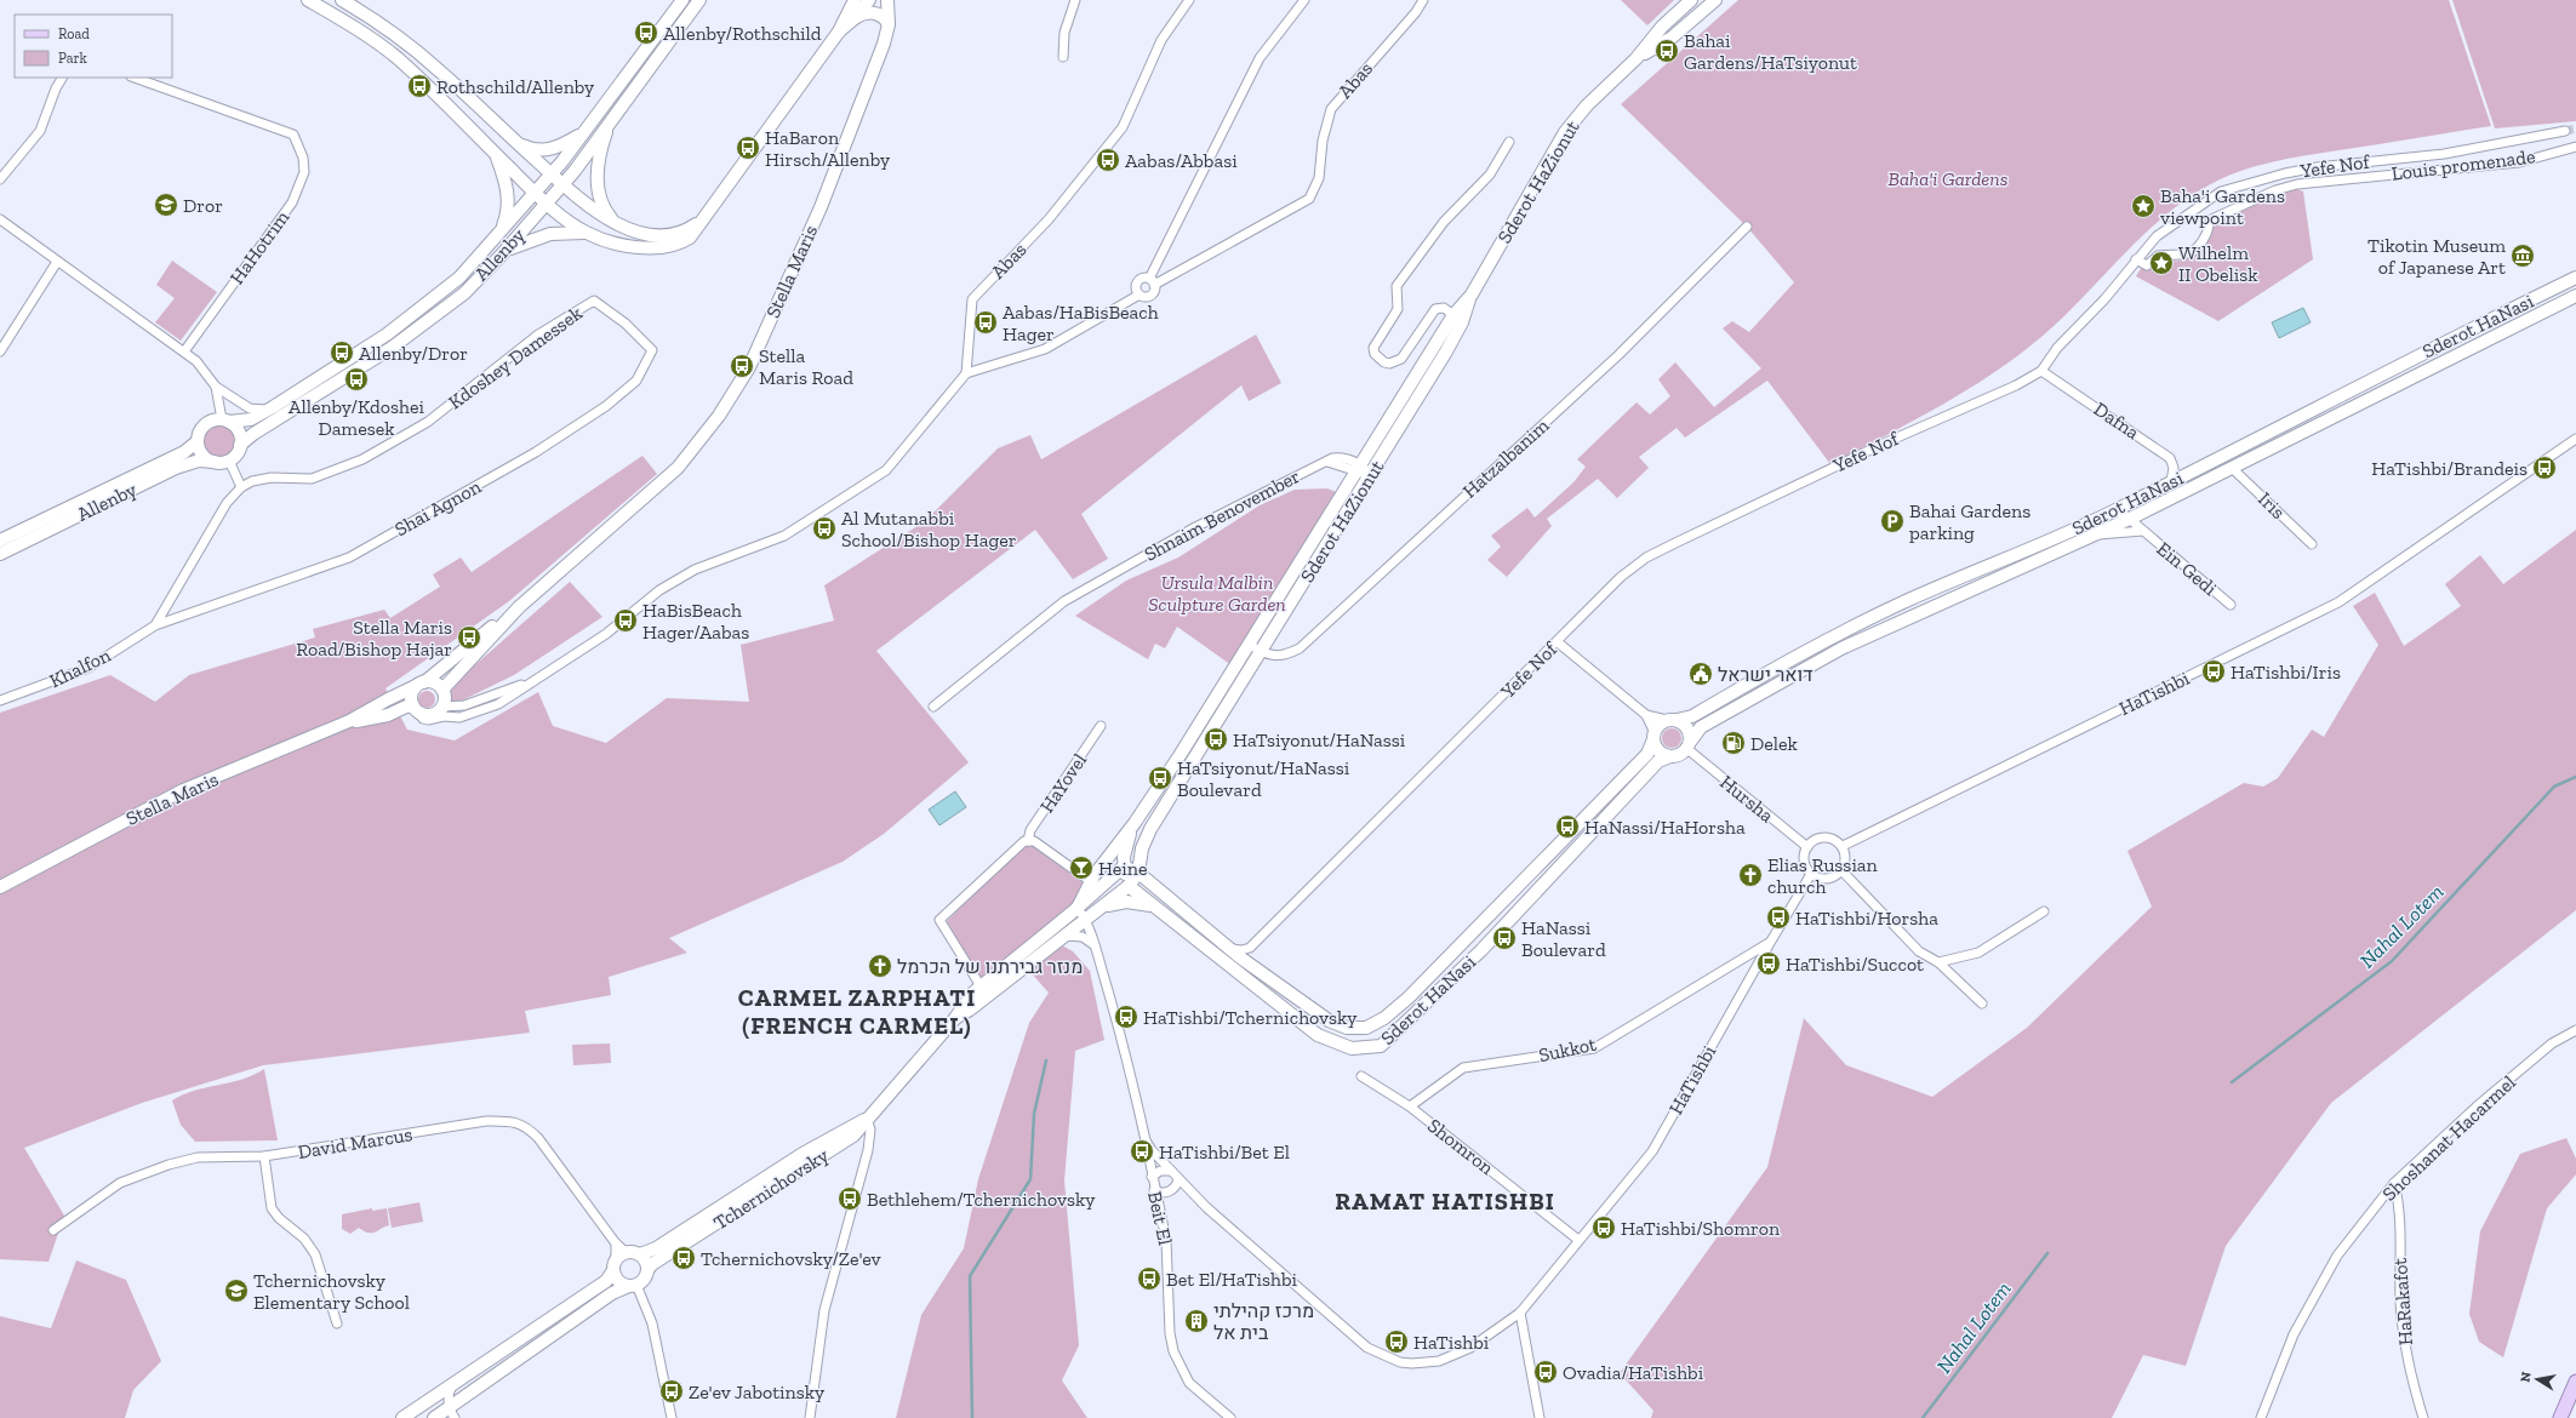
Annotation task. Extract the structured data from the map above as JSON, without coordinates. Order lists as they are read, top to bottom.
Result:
{
  "streets": {
    "street": [
      "Abas",
      "Louis promenade",
      "Yefe Nof",
      "Sderot HaZionut",
      "HaHotrim",
      "Allenby",
      "Stella Maris",
      "Sderot HaNasi",
      "Kdoshey Damessek",
      "Dafna",
      "Hatzalbanim",
      "Iris",
      "Shai Agnon",
      "Shnaim Benovember",
      "Ein Gedi",
      "Khalfon",
      "HaTishbi",
      "HaYovel",
      "Hursha",
      "Sukkot",
      "Shoshanat Hacarmel",
      "David Marcus",
      "Shomron",
      "Tchernichovsky",
      "Beit El",
      "HaRakafot"
    ]
  },
  "crossings": [
    ["Louis promenade", "Yefe Nof"],
    ["Yefe Nof", "Dafna"],
    ["Sderot HaZionut", "Sderot HaNasi"],
    ["Sderot HaZionut", "Hatzalbanim"],
    ["Sderot HaZionut", "Shnaim Benovember"],
    ["Sderot HaZionut", "Tchernichovsky"],
    ["Sderot HaNasi", "Dafna"],
    ["Sderot HaNasi", "Iris"],
    ["Sderot HaNasi", "Ein Gedi"],
    ["Sderot HaNasi", "Hursha"],
    ["Sderot HaNasi", "Tchernichovsky"],
    ["Kdoshey Damessek", "Shai Agnon"],
    ["Shai Agnon", "Khalfon"],
    ["HaTishbi", "Hursha"],
    ["HaTishbi", "Sukkot"],
    ["HaTishbi", "Shomron"],
    ["HaTishbi", "Tchernichovsky"],
    ["HaTishbi", "Beit El"],
    ["Sukkot", "Shomron"],
    ["Shoshanat Hacarmel", "HaRakafot"],
    ["David Marcus", "Tchernichovsky"]
  ],
  "districts": ["CARMEL ZARPHATI (FRENCH CARMEL)", "RAMAT HATISHBI"],
  "water": ["Nahal Lotem"],
  "parks": ["Baha'i Gardens", "Ursula Malbin Sculpture Garden"],
  "places": {
    "bus stop": [
      "Allenby/Rothschild",
      "Bahai Gardens/HaTsiyonut",
      "Rothschild/Allenby",
      "HaBaron Hirsch/Allenby",
      "Aabas/Abbasi",
      "Aabas/HaBisBeach Hager",
      "Allenby/Dror",
      "Stella Maris Road",
      "Allenby/Kdoshei Damesek",
      "HaTishbi/Brandeis",
      "Al Mutanabbi School/Bishop Hager",
      "HaBisBeach Hager/Aabas",
      "Stella Maris Road/Bishop Hajar",
      "HaTishbi/Iris",
      "HaTsiyonut/HaNassi",
      "HaTsiyonut/HaNassi Boulevard",
      "HaNassi/HaHorsha",
      "HaTishbi/Horsha",
      "HaNassi Boulevard",
      "HaTishbi/Succot",
      "HaTishbi/Tchernichovsky",
      "HaTishbi/Bet El",
      "Bethlehem/Tchernichovsky",
      "HaTishbi/Shomron",
      "Tchernichovsky/Ze'ev",
      "Bet El/HaTishbi",
      "HaTishbi",
      "Ovadia/HaTishbi",
      "Ze'ev Jabotinsky"
    ],
    "school or university": ["Dror", "Tchernichovsky Elementary School"],
    "place": ["Baha'i Gardens viewpoint", "Wilhelm II Obelisk"],
    "museum": ["Tikotin Museum of Japanese Art"],
    "parking": ["Bahai Gardens parking"],
    "public building": ["דואר ישראל"],
    "fuel station": ["Delek"],
    "bar": ["Heine"],
    "church": ["Elias Russian church", "מנזר גבירתנו של הכרמל"],
    "building": ["מרכז קהילתי בית אל"]
  },
  "legend": ["Road", "Park"],
  "north": "left"
}
